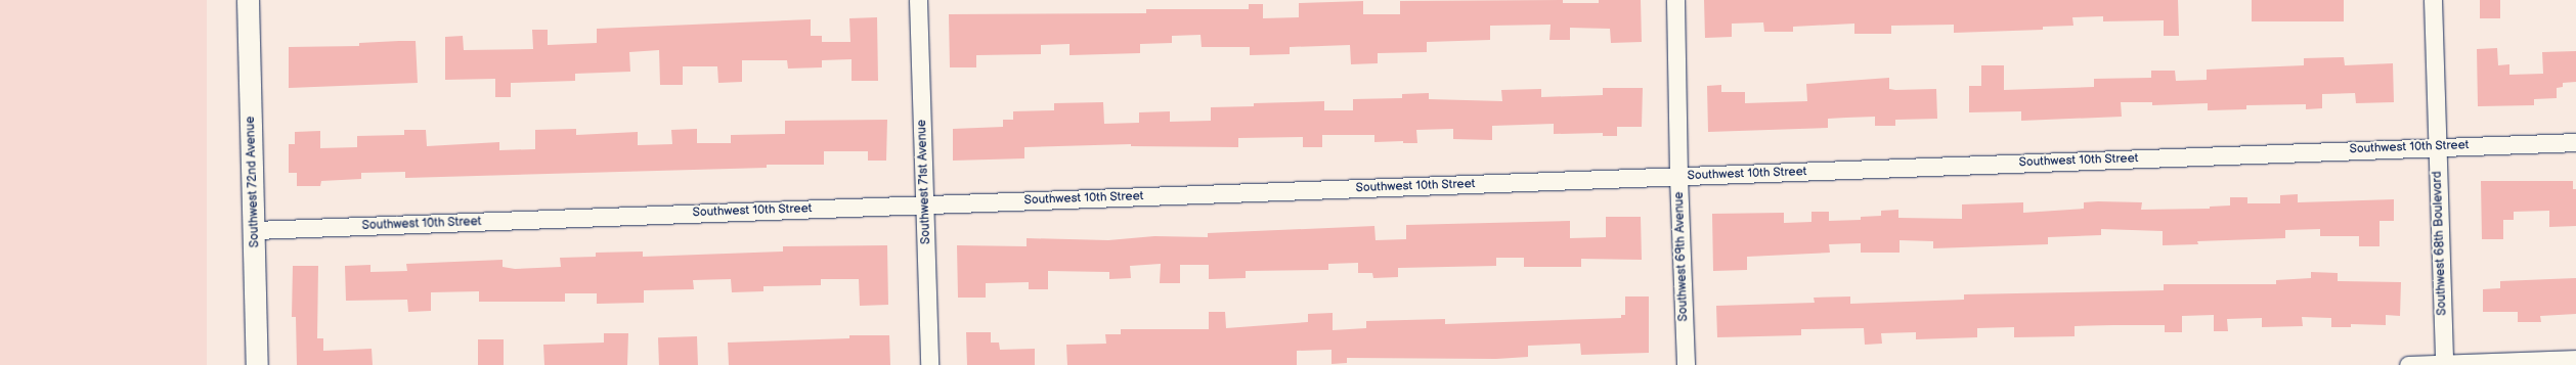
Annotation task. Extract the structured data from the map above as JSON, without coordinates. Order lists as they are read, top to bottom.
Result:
{
  "streets": {
    "street": [
      "Southwest 10th Street",
      "Southwest 72nd Avenue",
      "Southwest 71st Avenue",
      "Southwest 68th Boulevard",
      "Southwest 69th Avenue"
    ]
  },
  "crossings": [
    ["Southwest 10th Street", "Southwest 72nd Avenue"],
    ["Southwest 10th Street", "Southwest 71st Avenue"],
    ["Southwest 10th Street", "Southwest 68th Boulevard"],
    ["Southwest 10th Street", "Southwest 69th Avenue"]
  ]
}
